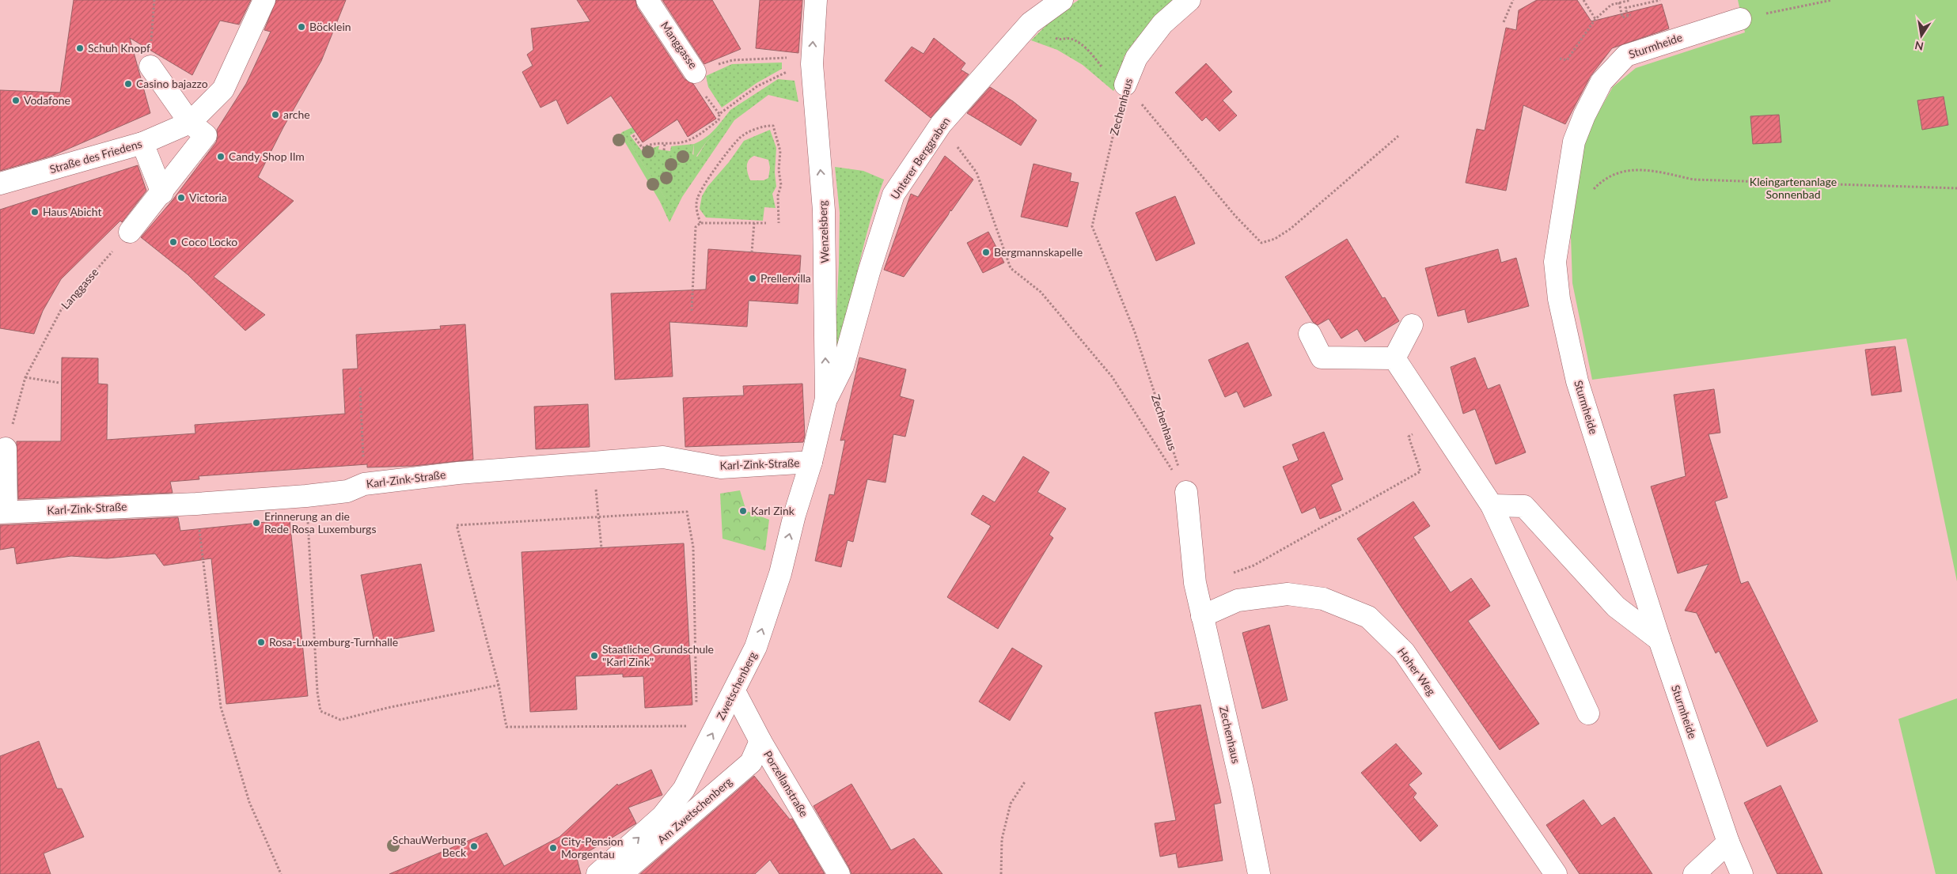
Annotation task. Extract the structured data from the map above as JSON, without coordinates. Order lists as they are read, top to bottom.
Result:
{
  "streets": {
    "street": [
      "Manggasse",
      "Sturmheide",
      "Zechenhaus",
      "Straße des Friedens",
      "Unterer Berggraben",
      "Wenzelsberg",
      "Karl-Zink-Straße",
      "Hoher Weg",
      "Zwetschenberg",
      "Porzellanstraße",
      "Am Zwetschenberg"
    ],
    "path": ["Langgasse"]
  },
  "crossings": [
    ["Manggasse", "Wenzelsberg"],
    ["Zechenhaus", "Hoher Weg"],
    ["Unterer Berggraben", "Wenzelsberg"],
    ["Wenzelsberg", "Karl-Zink-Straße"],
    ["Wenzelsberg", "Zwetschenberg"],
    ["Karl-Zink-Straße", "Zwetschenberg"],
    ["Zwetschenberg", "Porzellanstraße"],
    ["Porzellanstraße", "Am Zwetschenberg"]
  ],
  "one_way": ["Wenzelsberg", "Zwetschenberg"],
  "parks": ["Kleingartenanlage Sonnenbad"],
  "places": [
    "Böcklein",
    "Schuh Knopf",
    "Casino bajazzo",
    "Vodafone",
    "arche",
    "Candy Shop Ilm",
    "Victoria",
    "Haus Abicht",
    "Coco Locko",
    "Bergmannskapelle",
    "Prellervilla",
    "Karl Zink",
    "Erinnerung an die Rede Rosa Luxemburgs",
    "Rosa-Luxemburg-Turnhalle",
    "Staatliche Grundschule \"Karl Zink\"",
    "SchauWerbung Beck",
    "City-Pension Morgentau"
  ],
  "north": "bottom"
}
